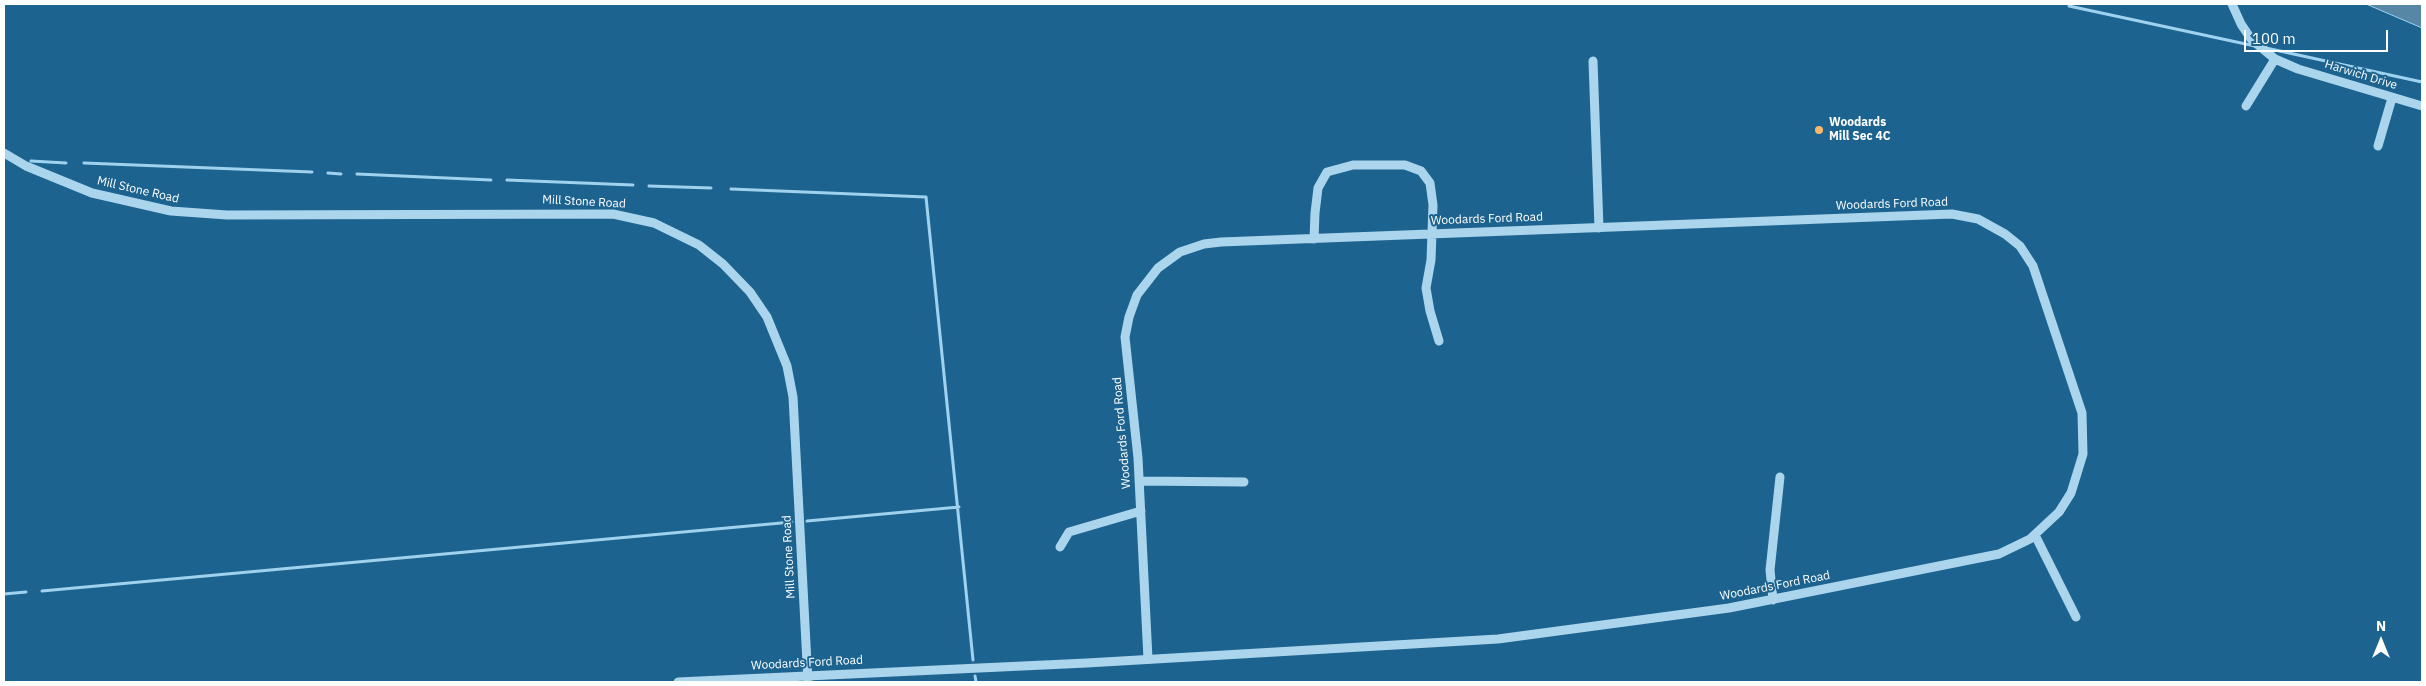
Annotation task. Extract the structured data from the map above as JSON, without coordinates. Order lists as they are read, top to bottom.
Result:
{
  "streets": {
    "street": ["Harwich Drive", "Mill Stone Road", "Woodards Ford Road"]
  },
  "crossings": [
    ["Mill Stone Road", "Woodards Ford Road"]
  ],
  "places": ["Woodards Mill Sec 4C"],
  "scale_bar": "100 m",
  "north": "top"
}
